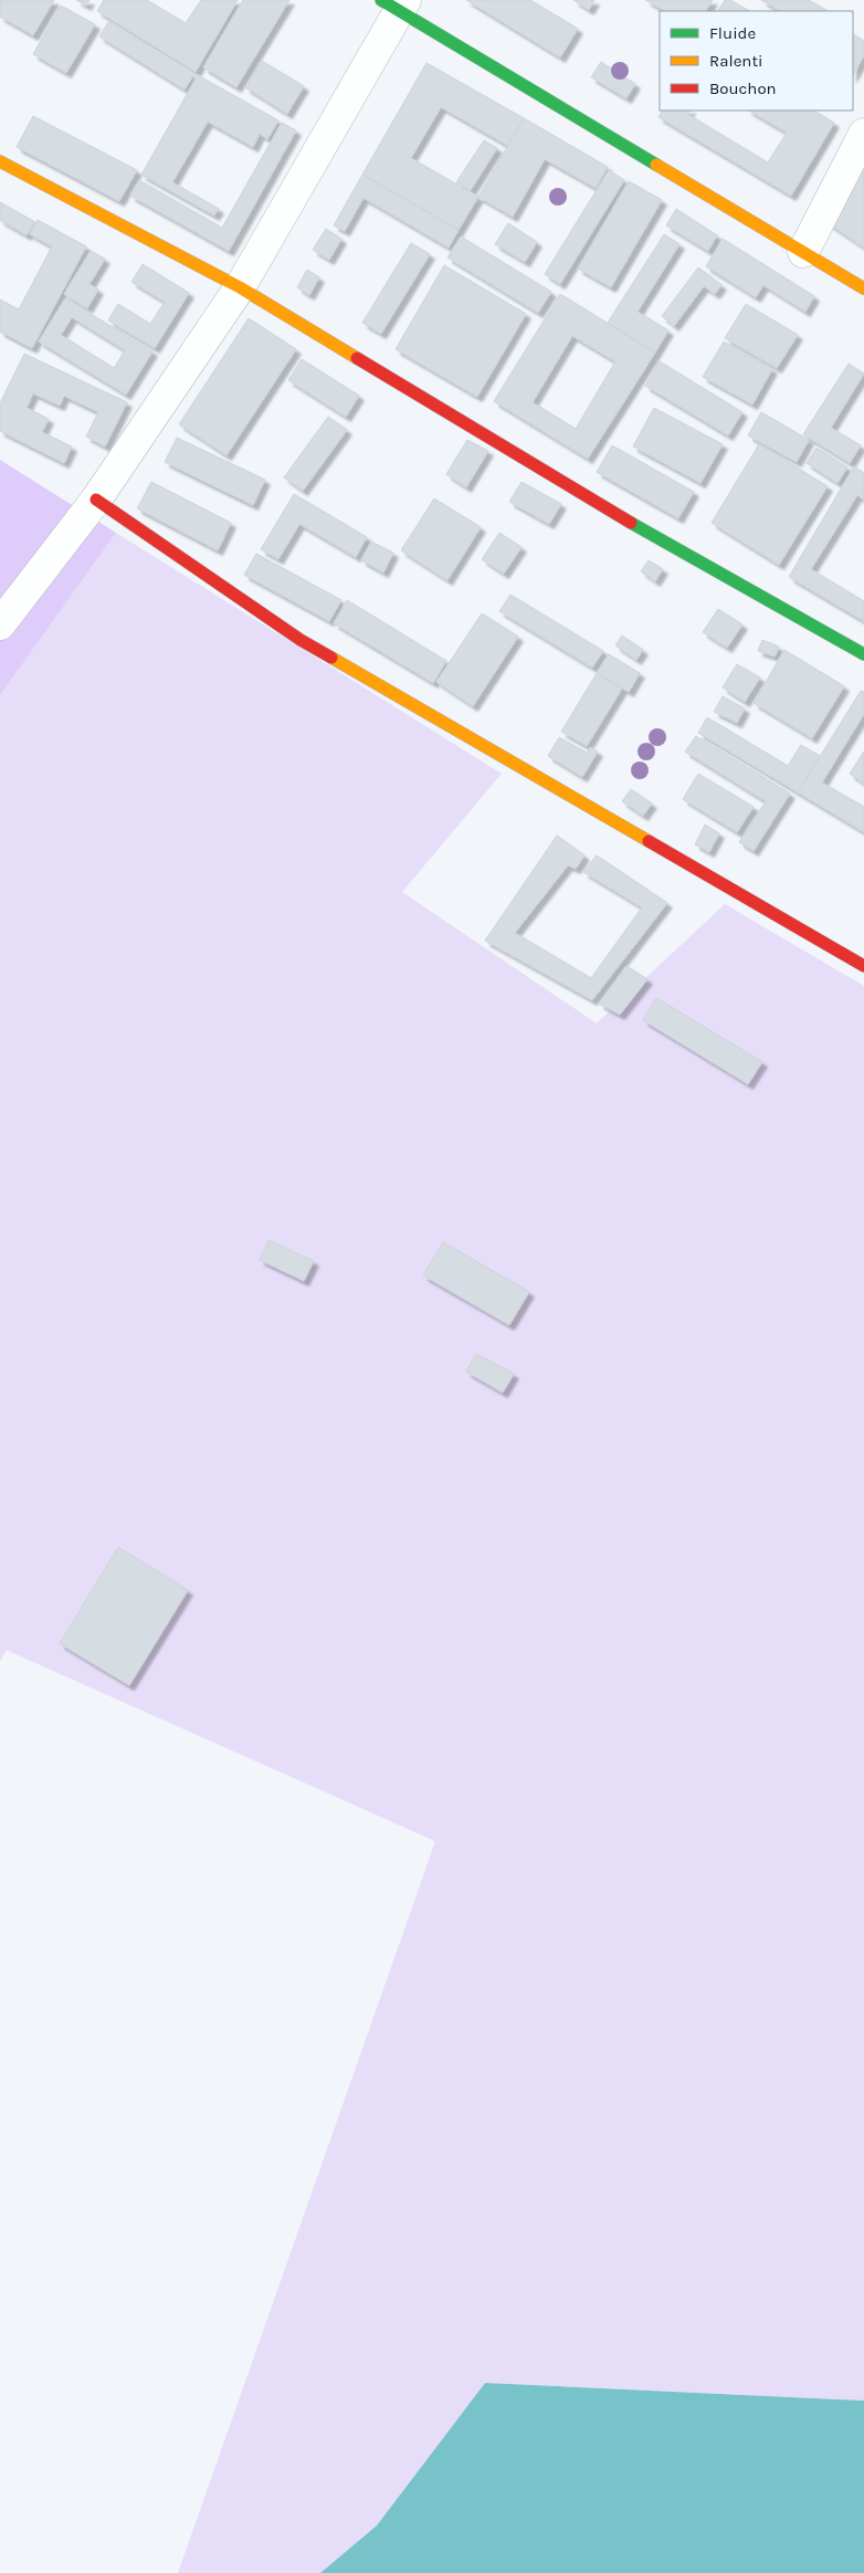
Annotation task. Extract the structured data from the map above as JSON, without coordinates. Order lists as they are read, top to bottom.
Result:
{
  "legend": ["Fluide", "Ralenti", "Bouchon"]
}
